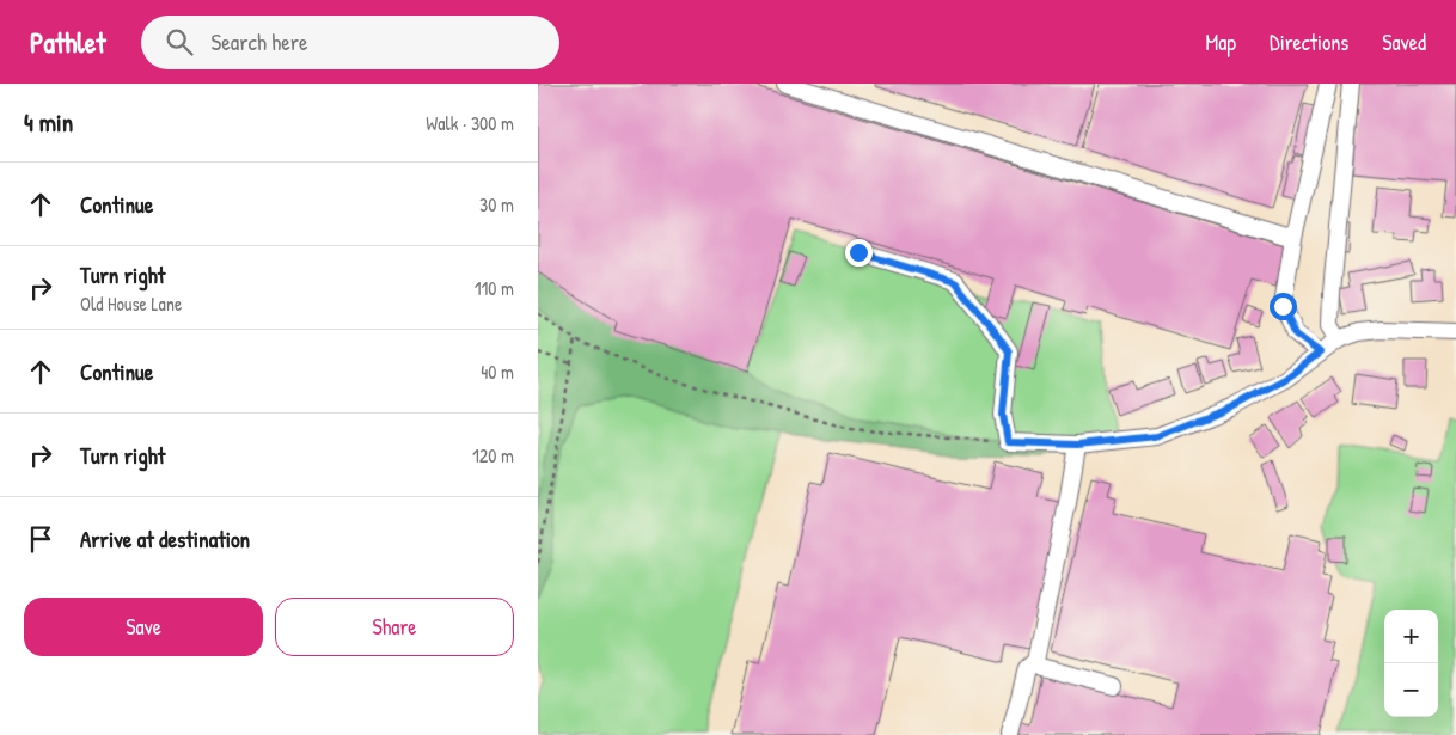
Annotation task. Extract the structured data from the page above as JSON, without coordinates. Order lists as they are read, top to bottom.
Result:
{
  "page": {
    "header": "Pathlet",
    "search": "Search here",
    "nav": ["Map", "Directions", "Saved"],
    "heading": ["4 min", "Walk · 300 m"],
    "list": [
      ["Continue", "30 m"],
      ["Turn right", "Old House Lane", "110 m"],
      ["Continue", "40 m"],
      ["Turn right", "120 m"],
      "Arrive at destination"
    ],
    "buttons": ["Save", "Share"],
    "map_buttons": ["+", "−"]
  }
}
